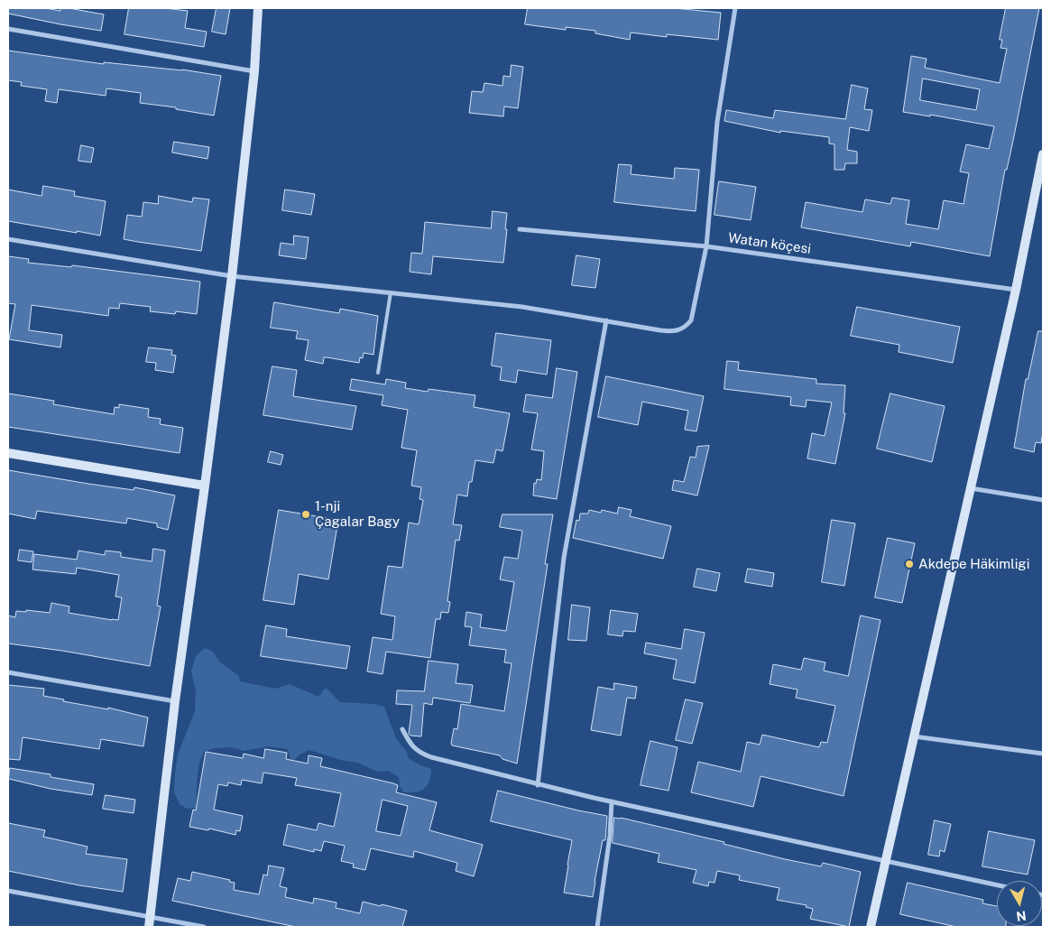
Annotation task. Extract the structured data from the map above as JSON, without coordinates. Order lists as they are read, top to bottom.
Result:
{
  "streets": {
    "street": ["Watan köçesi"]
  },
  "places": ["1-nji Çagalar Bagy", "Akdepe Häkimligi"],
  "north": "bottom"
}
